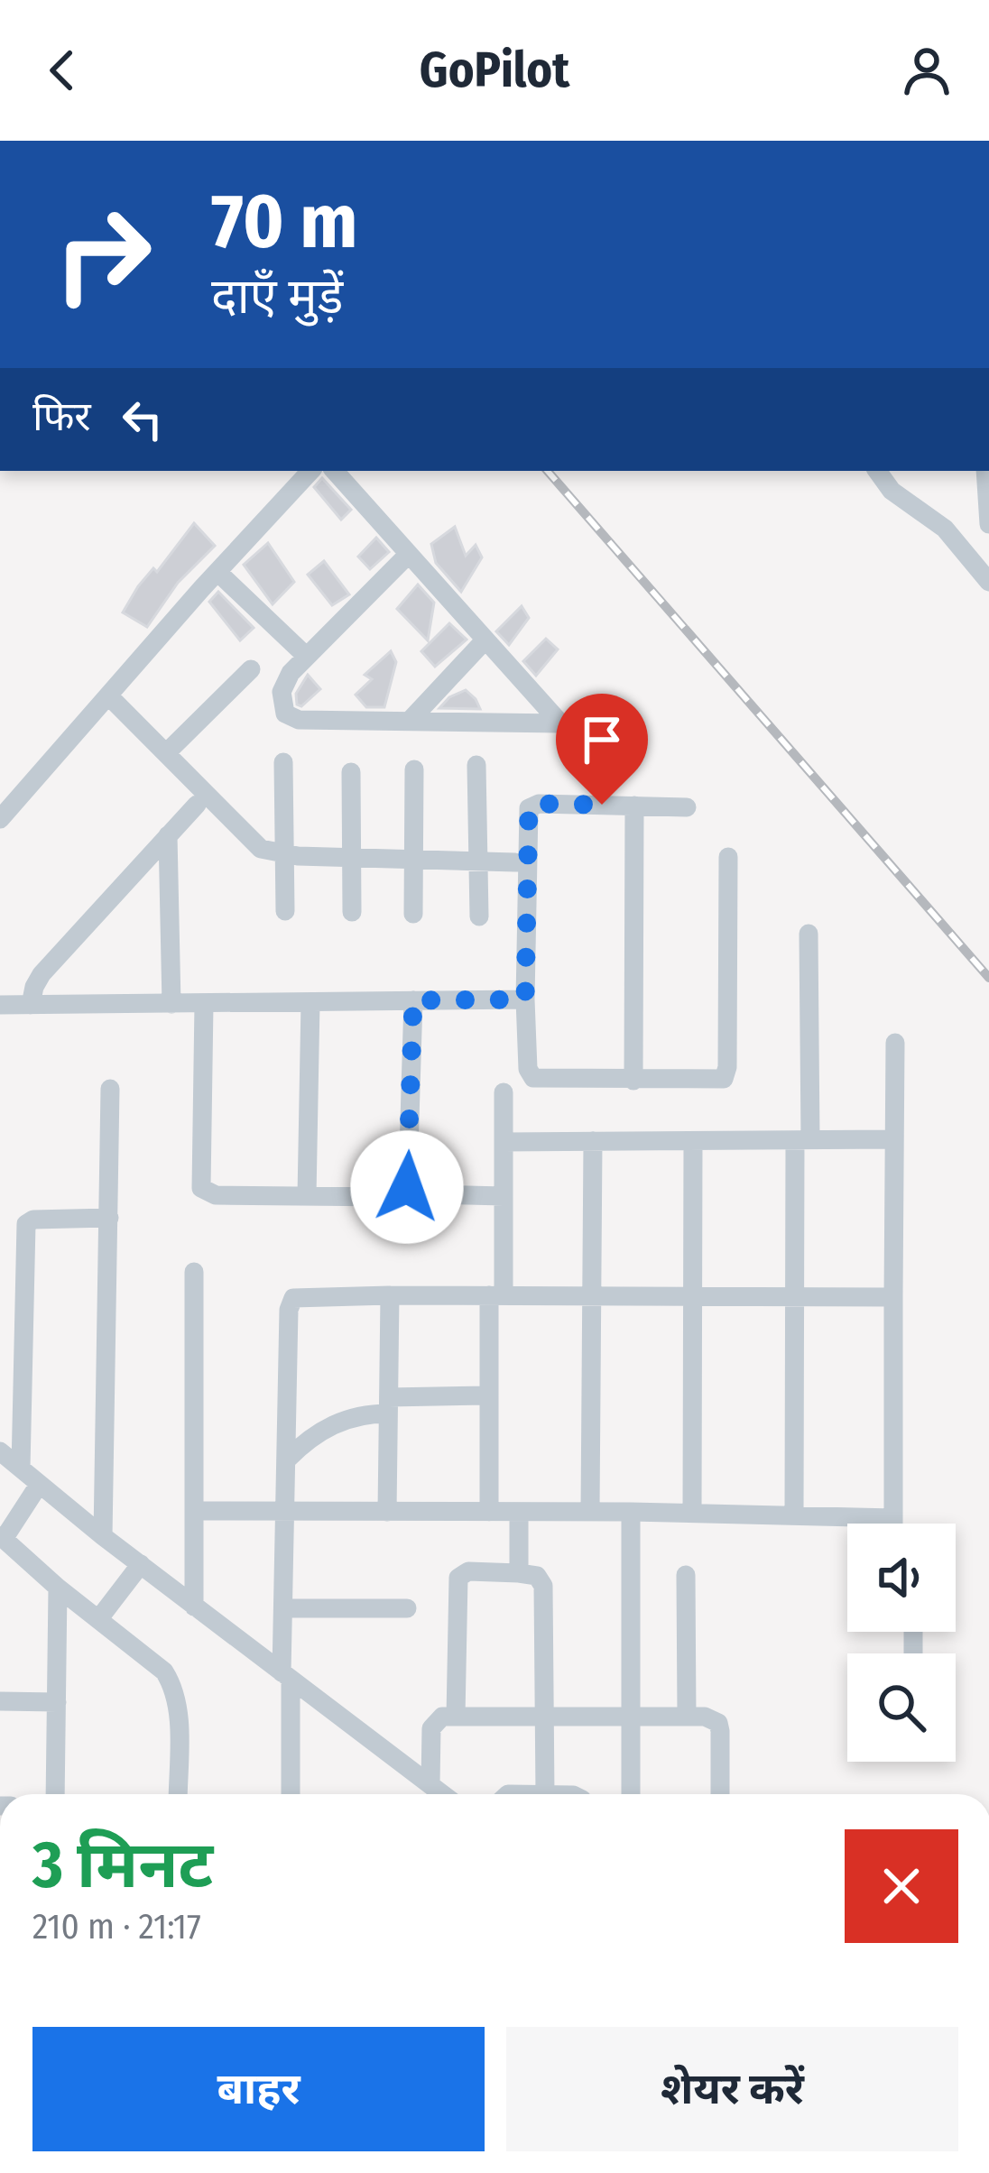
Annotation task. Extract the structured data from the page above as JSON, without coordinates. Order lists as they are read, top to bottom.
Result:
{
  "page": {
    "header": "GoPilot",
    "turn": ["70 m", "दाएँ मुड़ें"],
    "then": "फिर",
    "heading": ["3 मिनट", "210 m · 21:17"],
    "buttons": ["बाहर", "शेयर करें"]
  }
}
